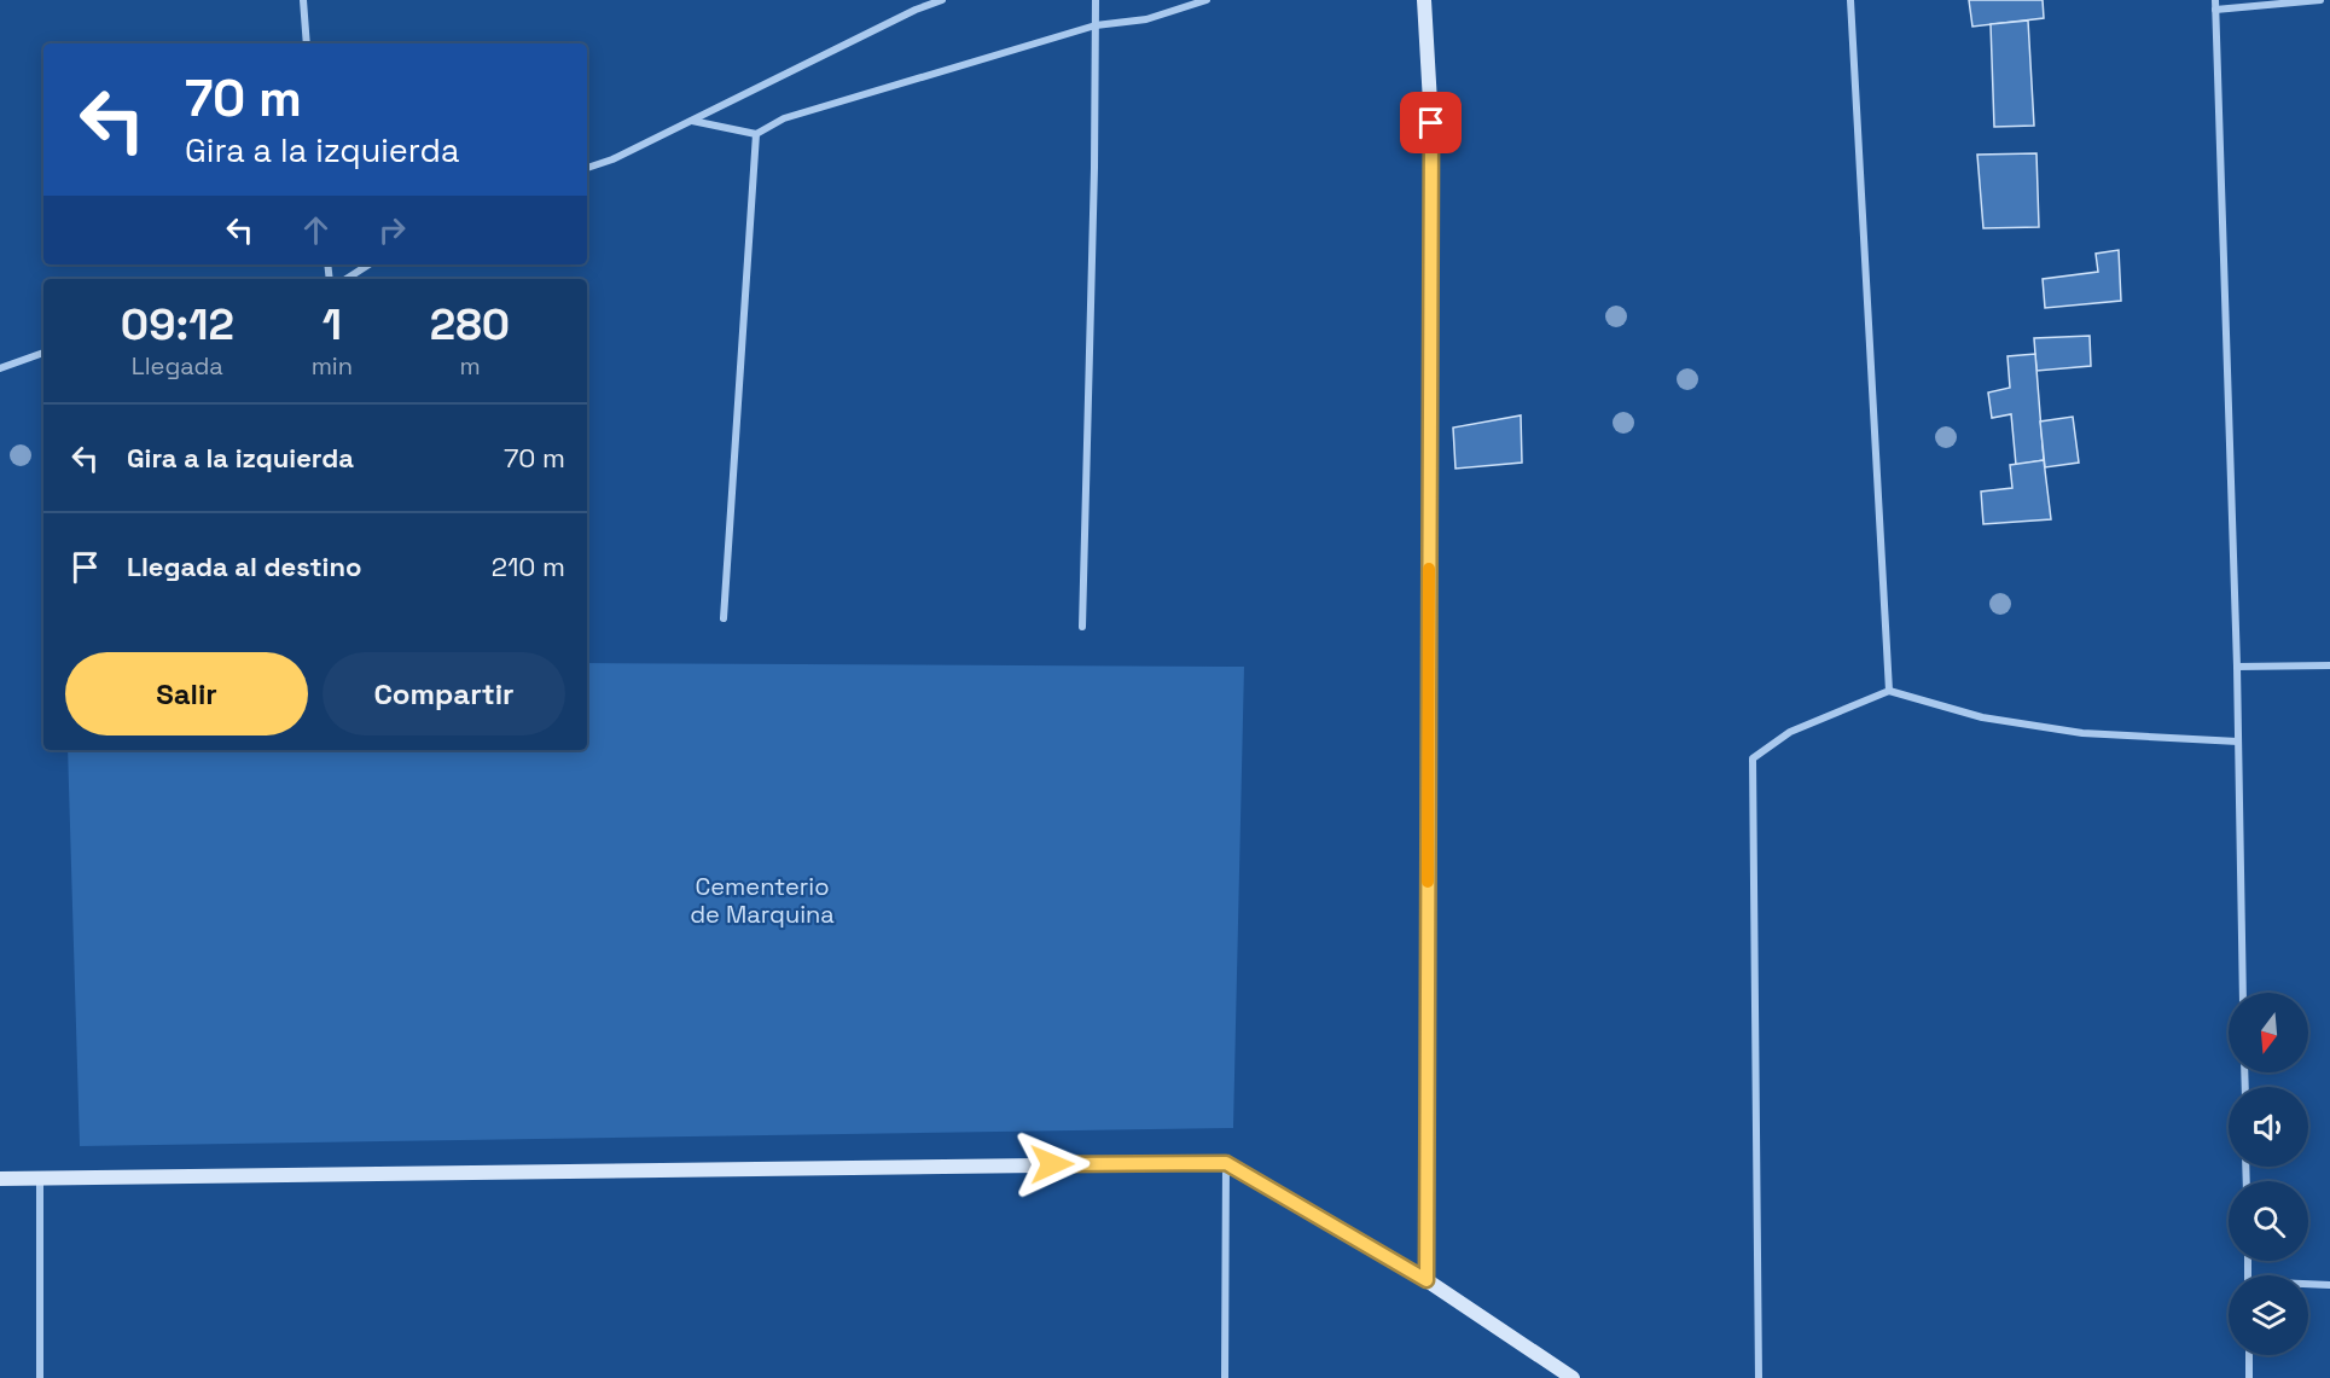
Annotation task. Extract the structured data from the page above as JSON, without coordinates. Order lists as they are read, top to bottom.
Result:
{
  "parks": ["Cementerio de Marquina"],
  "north": "bottom",
  "page": {
    "turn": ["70 m", "Gira a la izquierda"],
    "eta": [
      "09:12",
      "Llegada",
      "1",
      "min",
      "280",
      "m"
    ],
    "list": [
      {
        "name": "Gira a la izquierda",
        "value": "70 m"
      },
      {
        "name": "Llegada al destino",
        "value": "210 m"
      }
    ],
    "buttons": ["Salir", "Compartir"]
  }
}
